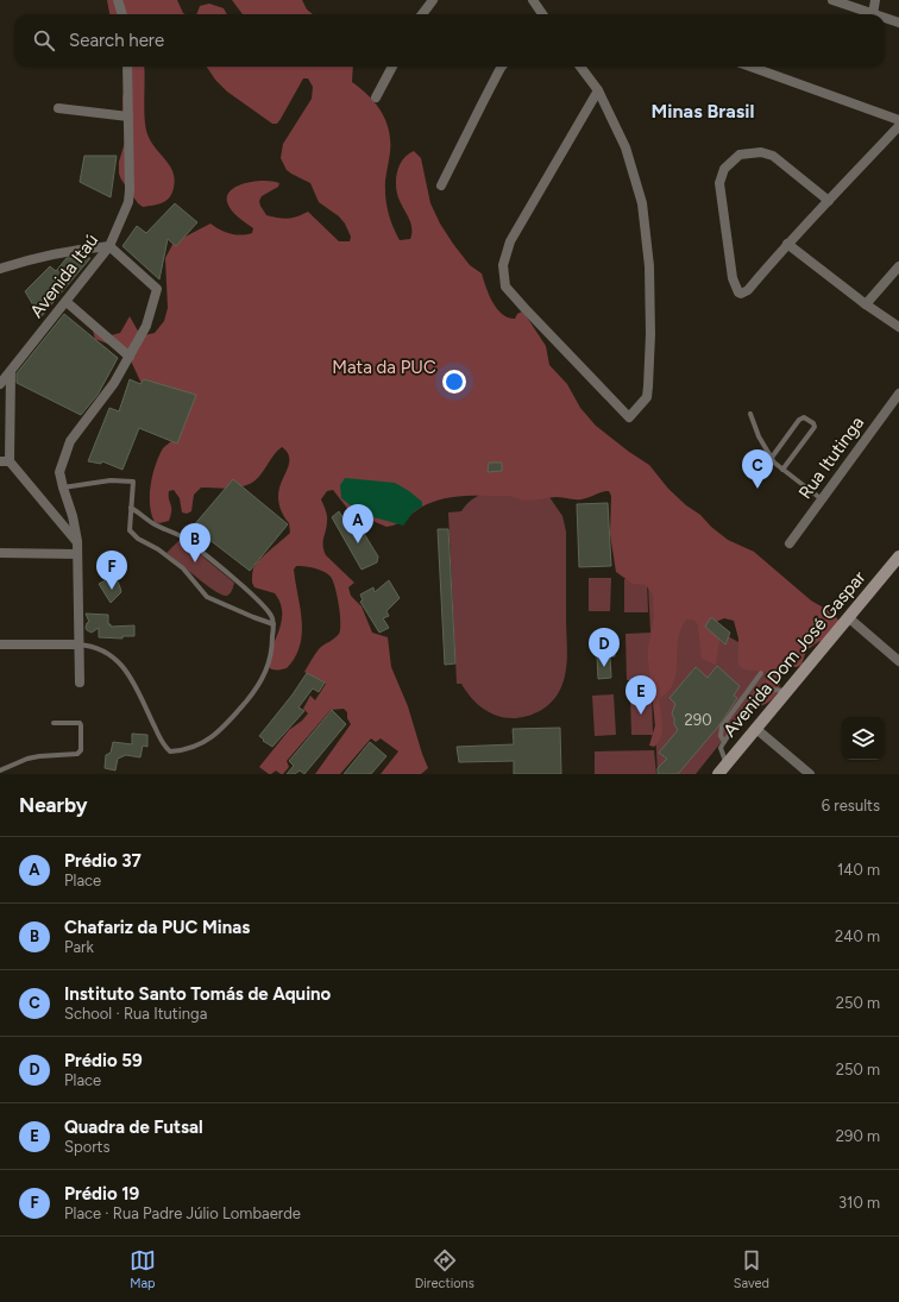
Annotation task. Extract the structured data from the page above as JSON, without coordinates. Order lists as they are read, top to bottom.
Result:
{
  "streets": {
    "street": ["Avenida Itaú", "Rua Itutinga", "Avenida Dom José Gaspar"]
  },
  "districts": ["Minas Brasil"],
  "parks": ["Mata da PUC"],
  "house_numbers": ["290"],
  "page": {
    "search": "Search here",
    "pins": [
      "C",
      "A",
      "B",
      "F",
      "D",
      "E"
    ],
    "heading": ["Nearby", "6 results"],
    "list": [
      {
        "mark": "A",
        "name": "Prédio 37",
        "note": "Place",
        "value": "140 m"
      },
      {
        "mark": "B",
        "name": "Chafariz da PUC Minas",
        "note": "Park",
        "value": "240 m"
      },
      {
        "mark": "C",
        "name": "Instituto Santo Tomás de Aquino",
        "note": "School · Rua Itutinga",
        "value": "250 m"
      },
      {
        "mark": "D",
        "name": "Prédio 59",
        "note": "Place",
        "value": "250 m"
      },
      {
        "mark": "E",
        "name": "Quadra de Futsal",
        "note": "Sports",
        "value": "290 m"
      },
      {
        "mark": "F",
        "name": "Prédio 19",
        "note": "Place · Rua Padre Júlio Lombaerde",
        "value": "310 m"
      }
    ],
    "nav": ["Map", "Directions", "Saved"]
  }
}
